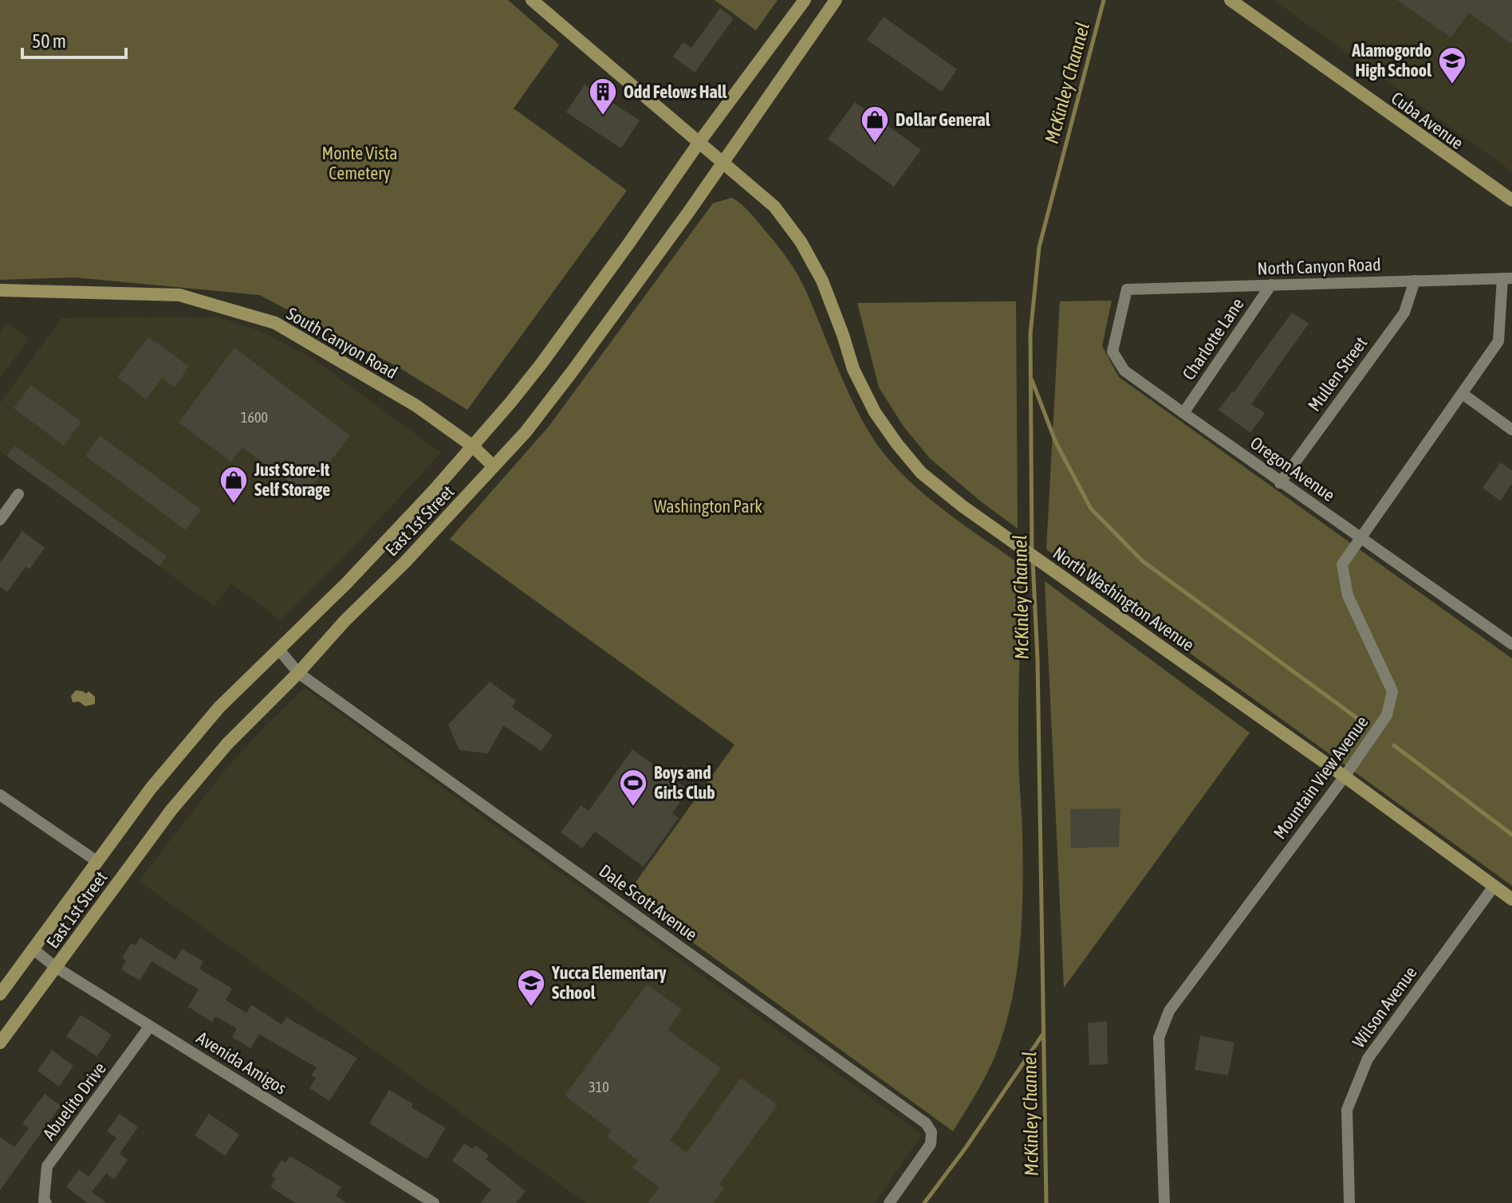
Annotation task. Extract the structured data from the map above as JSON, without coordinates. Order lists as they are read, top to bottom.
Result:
{
  "streets": {
    "main road": [
      "Cuba Avenue",
      "South Canyon Road",
      "East 1st Street",
      "North Washington Avenue"
    ],
    "street": [
      "North Canyon Road",
      "Charlotte Lane",
      "Mullen Street",
      "Oregon Avenue",
      "Mountain View Avenue",
      "Dale Scott Avenue",
      "Wilson Avenue",
      "Avenida Amigos",
      "Abuelito Drive"
    ]
  },
  "crossings": [
    ["North Canyon Road", "Charlotte Lane"],
    ["North Canyon Road", "Mullen Street"],
    ["North Canyon Road", "Oregon Avenue"],
    ["North Canyon Road", "Mountain View Avenue"],
    ["Charlotte Lane", "Oregon Avenue"],
    ["South Canyon Road", "East 1st Street"],
    ["Mullen Street", "Oregon Avenue"],
    ["Oregon Avenue", "Mountain View Avenue"],
    ["East 1st Street", "North Washington Avenue"],
    ["East 1st Street", "Dale Scott Avenue"],
    ["East 1st Street", "Avenida Amigos"],
    ["North Washington Avenue", "Mountain View Avenue"],
    ["North Washington Avenue", "Wilson Avenue"],
    ["Avenida Amigos", "Abuelito Drive"]
  ],
  "water": ["McKinley Channel"],
  "parks": ["Monte Vista Cemetery", "Washington Park"],
  "places": {
    "school or university": ["Alamogordo High School", "Yucca Elementary School"],
    "building": ["Odd Felows Hall"],
    "shop": ["Dollar General", "Just Store-It Self Storage"],
    "sports": ["Boys and Girls Club"]
  },
  "house_numbers": ["1600", "310"],
  "scale_bar": "50 m"
}
